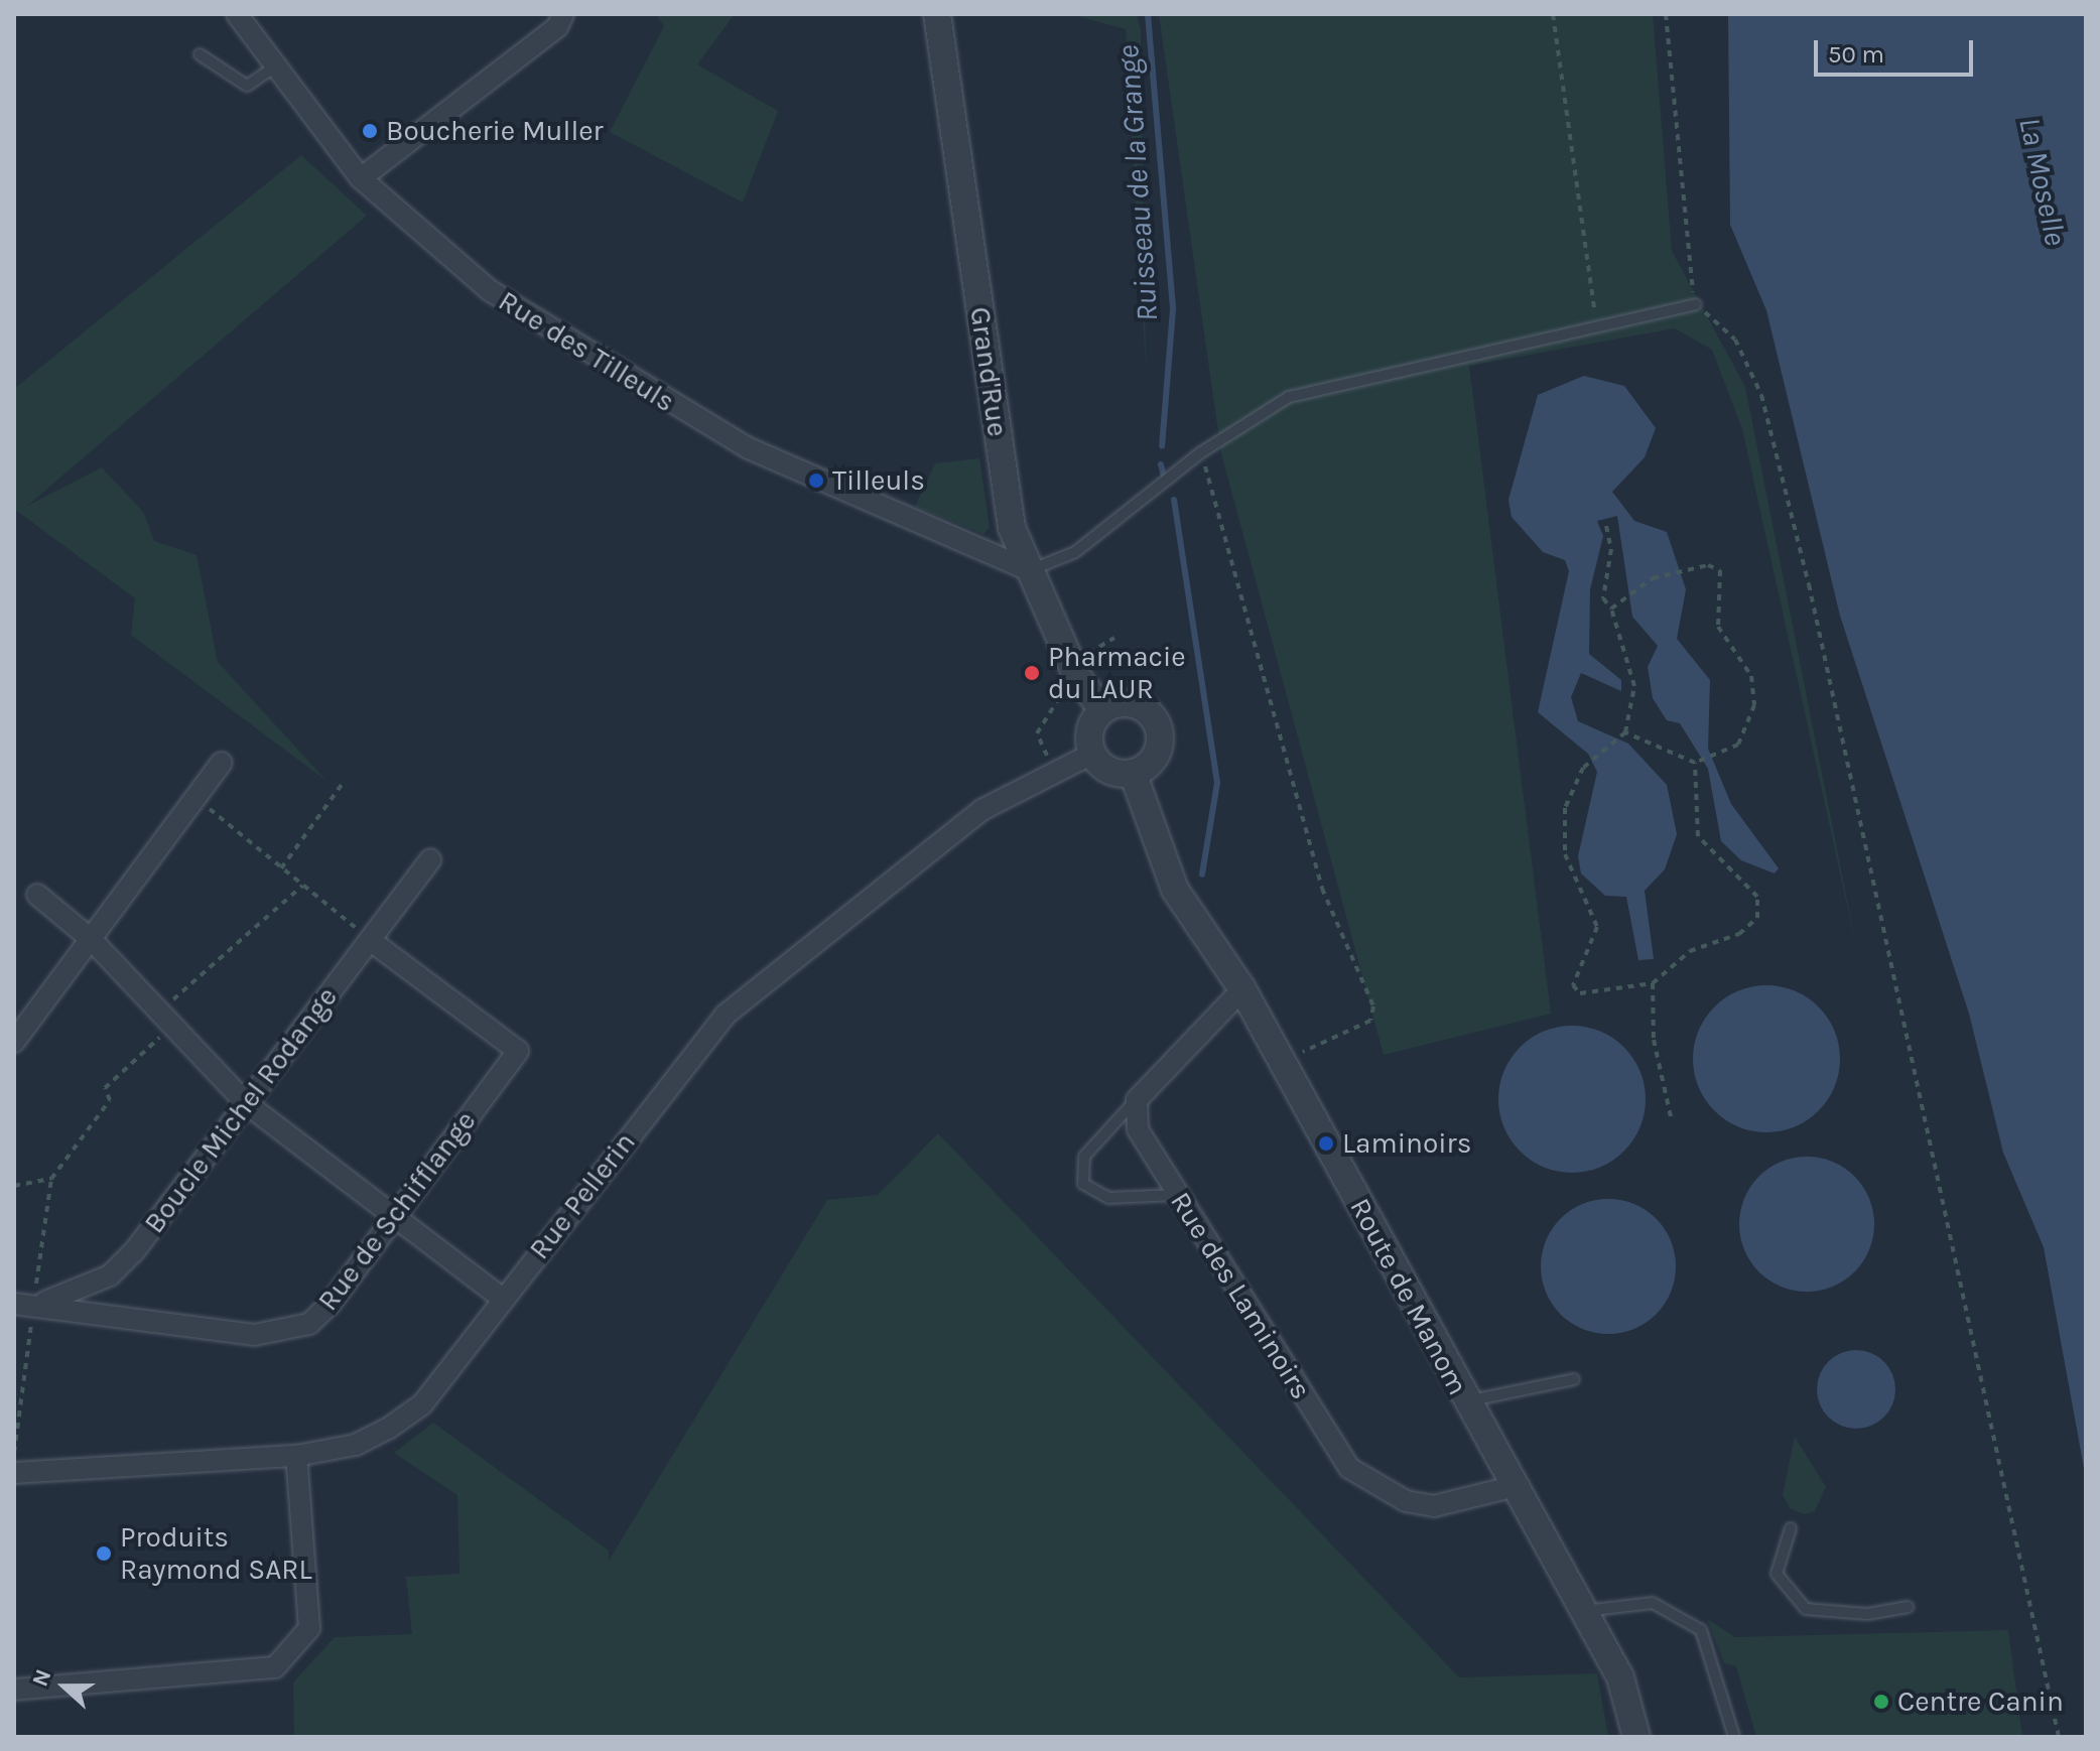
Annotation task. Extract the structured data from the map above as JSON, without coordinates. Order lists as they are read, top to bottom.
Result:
{
  "streets": {
    "street": [
      "Rue des Tilleuls",
      "Grand'Rue",
      "Boucle Michel Rodange",
      "Rue Pellerin",
      "Rue de Schifflange",
      "Rue des Laminoirs",
      "Route de Manom"
    ]
  },
  "crossings": [
    ["Rue des Tilleuls", "Grand'Rue"],
    ["Grand'Rue", "Rue Pellerin"],
    ["Grand'Rue", "Route de Manom"],
    ["Boucle Michel Rodange", "Rue de Schifflange"],
    ["Rue Pellerin", "Route de Manom"],
    ["Rue des Laminoirs", "Route de Manom"]
  ],
  "water": ["La Moselle", "Ruisseau de la Grange"],
  "places": [
    "Boucherie Muller",
    "Tilleuls",
    "Pharmacie du LAUR",
    "Laminoirs",
    "Produits Raymond SARL",
    "Centre Canin"
  ],
  "scale_bar": "50 m",
  "north": "left"
}
